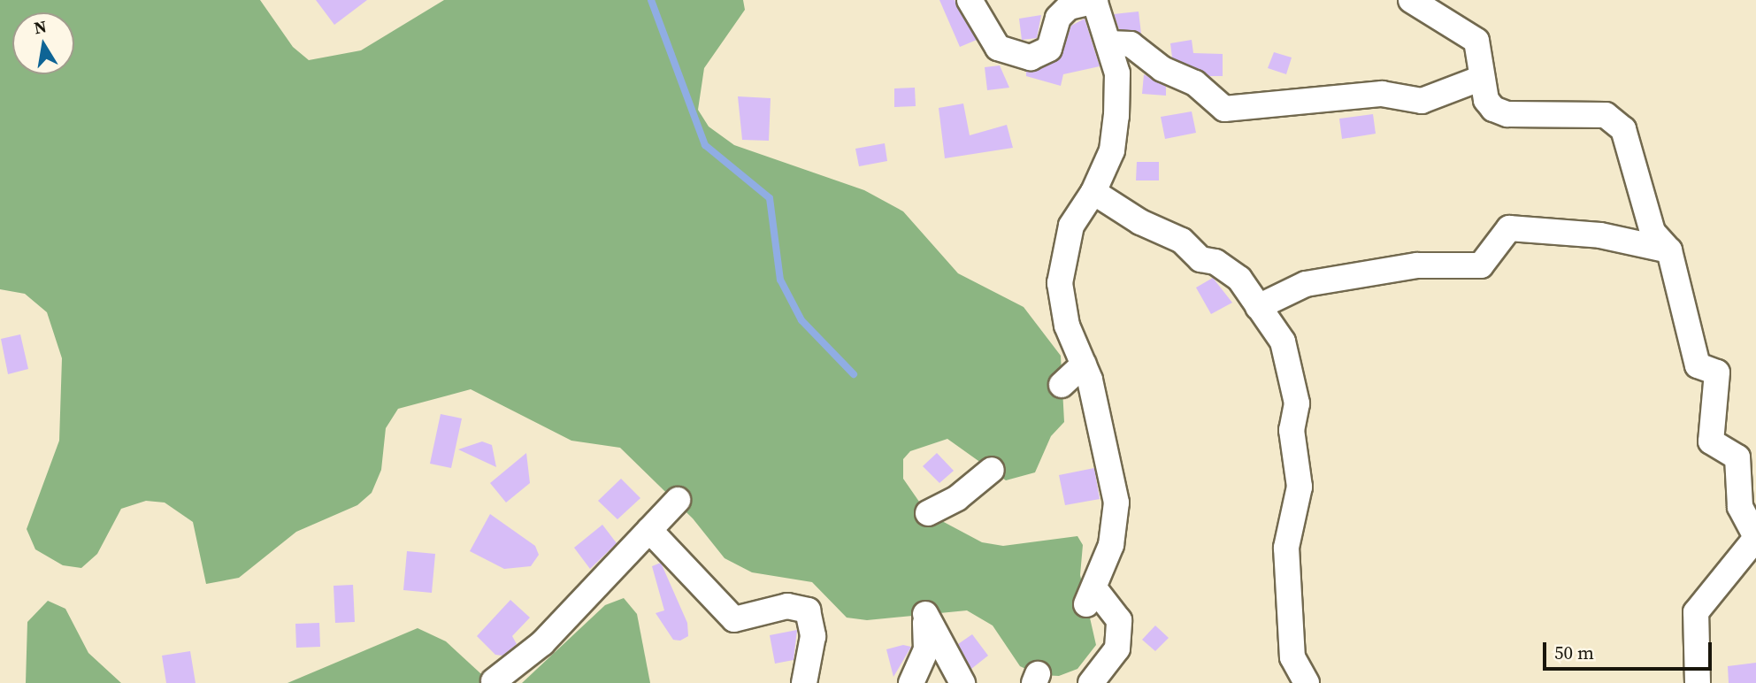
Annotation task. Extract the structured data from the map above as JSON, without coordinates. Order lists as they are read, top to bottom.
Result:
{
  "scale_bar": "50 m",
  "north": "top"
}
